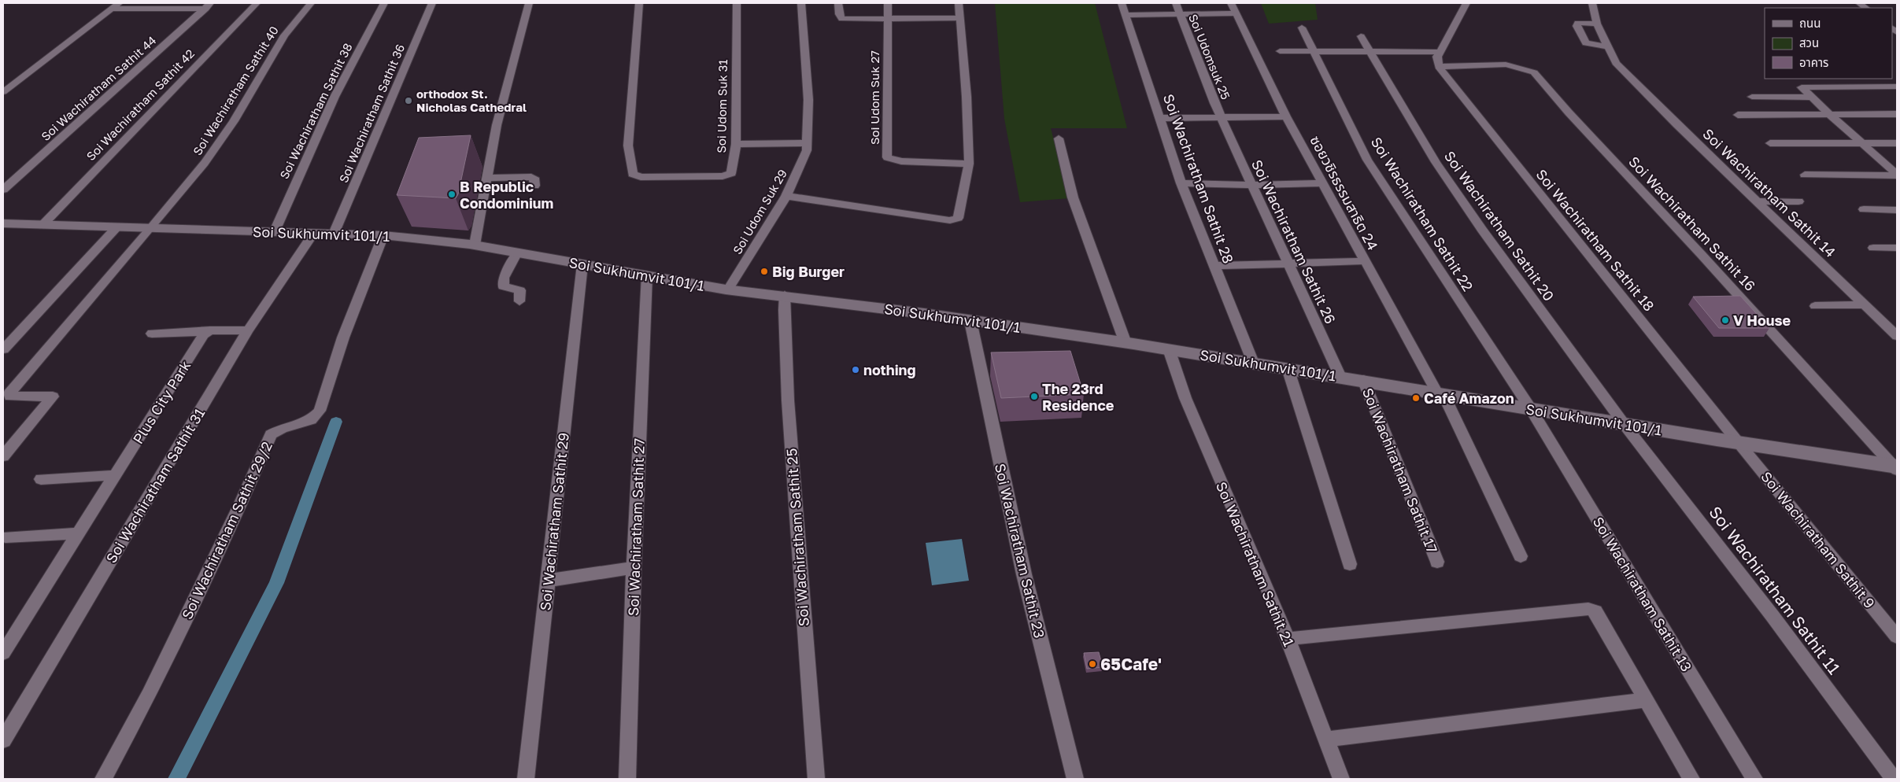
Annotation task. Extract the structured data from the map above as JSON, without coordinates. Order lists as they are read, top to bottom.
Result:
{
  "streets": {
    "street": [
      "Soi Udomsuk 25",
      "Soi Wachiratham Sathit 44",
      "Soi Wachiratham Sathit 40",
      "Soi Udom Suk 27",
      "Soi Wachiratham Sathit 42",
      "Soi Udom Suk 31",
      "Soi Wachiratham Sathit 38",
      "Soi Wachiratham Sathit 36",
      "Soi Wachiratham Sathit 28",
      "ซอยวชิรธรรมสาธิต 24",
      "Soi Wachiratham Sathit 14",
      "Soi Udom Suk 29",
      "Soi Wachiratham Sathit 22",
      "Soi Wachiratham Sathit 16",
      "Soi Wachiratham Sathit 20",
      "Soi Sukhumvit 101/1",
      "Soi Wachiratham Sathit 18",
      "Soi Wachiratham Sathit 26",
      "Plus City Park",
      "Soi Wachiratham Sathit 17",
      "Soi Wachiratham Sathit 31",
      "Soi Wachiratham Sathit 29",
      "Soi Wachiratham Sathit 27",
      "Soi Wachiratham Sathit 29/2",
      "Soi Wachiratham Sathit 25",
      "Soi Wachiratham Sathit 9",
      "Soi Wachiratham Sathit 23",
      "Soi Wachiratham Sathit 21",
      "Soi Wachiratham Sathit 11",
      "Soi Wachiratham Sathit 13"
    ]
  },
  "crossings": [
    ["Soi Udomsuk 25", "Soi Wachiratham Sathit 26"],
    ["Soi Wachiratham Sathit 40", "Soi Sukhumvit 101/1"],
    ["Soi Wachiratham Sathit 42", "Soi Sukhumvit 101/1"],
    ["Soi Wachiratham Sathit 38", "Soi Sukhumvit 101/1"],
    ["Soi Wachiratham Sathit 36", "Soi Sukhumvit 101/1"],
    ["Soi Wachiratham Sathit 28", "Soi Sukhumvit 101/1"],
    ["ซอยวชิรธรรมสาธิต 24", "Soi Sukhumvit 101/1"],
    ["Soi Udom Suk 29", "Soi Sukhumvit 101/1"],
    ["Soi Wachiratham Sathit 22", "Soi Sukhumvit 101/1"],
    ["Soi Wachiratham Sathit 22", "Soi Wachiratham Sathit 13"],
    ["Soi Wachiratham Sathit 16", "Soi Sukhumvit 101/1"],
    ["Soi Wachiratham Sathit 16", "Soi Wachiratham Sathit 18"],
    ["Soi Wachiratham Sathit 20", "Soi Sukhumvit 101/1"],
    ["Soi Wachiratham Sathit 20", "Soi Wachiratham Sathit 11"],
    ["Soi Sukhumvit 101/1", "Soi Wachiratham Sathit 18"],
    ["Soi Sukhumvit 101/1", "Soi Wachiratham Sathit 26"],
    ["Soi Sukhumvit 101/1", "Soi Wachiratham Sathit 17"],
    ["Soi Sukhumvit 101/1", "Soi Wachiratham Sathit 31"],
    ["Soi Sukhumvit 101/1", "Soi Wachiratham Sathit 29"],
    ["Soi Sukhumvit 101/1", "Soi Wachiratham Sathit 27"],
    ["Soi Sukhumvit 101/1", "Soi Wachiratham Sathit 29/2"],
    ["Soi Sukhumvit 101/1", "Soi Wachiratham Sathit 25"],
    ["Soi Sukhumvit 101/1", "Soi Wachiratham Sathit 9"],
    ["Soi Sukhumvit 101/1", "Soi Wachiratham Sathit 23"],
    ["Soi Sukhumvit 101/1", "Soi Wachiratham Sathit 21"],
    ["Soi Sukhumvit 101/1", "Soi Wachiratham Sathit 11"],
    ["Soi Sukhumvit 101/1", "Soi Wachiratham Sathit 13"],
    ["Soi Wachiratham Sathit 18", "Soi Wachiratham Sathit 9"]
  ],
  "places": [
    "orthodox St. Nicholas Cathedral",
    "B Republic Condominium",
    "Big Burger",
    "V House",
    "nothing",
    "The 23rd Residence",
    "Café Amazon",
    "65Cafe'"
  ],
  "legend": ["ถนน", "สวน", "อาคาร"]
}
